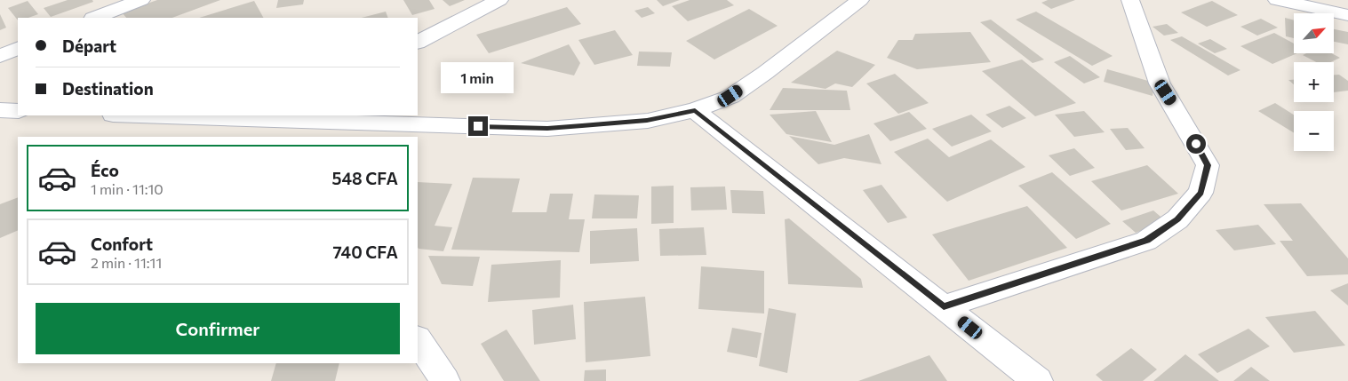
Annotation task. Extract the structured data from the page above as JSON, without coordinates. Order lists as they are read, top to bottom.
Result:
{
  "north": "top right",
  "page": {
    "map_buttons": ["+", "−"],
    "banner": ["Départ", "Destination"],
    "bubble": "1 min",
    "list": [
      {
        "name": "Éco",
        "note": "1 min · 11:10",
        "value": "548 CFA"
      },
      {
        "name": "Confort",
        "note": "2 min · 11:11",
        "value": "740 CFA"
      }
    ],
    "buttons": "Confirmer"
  }
}
